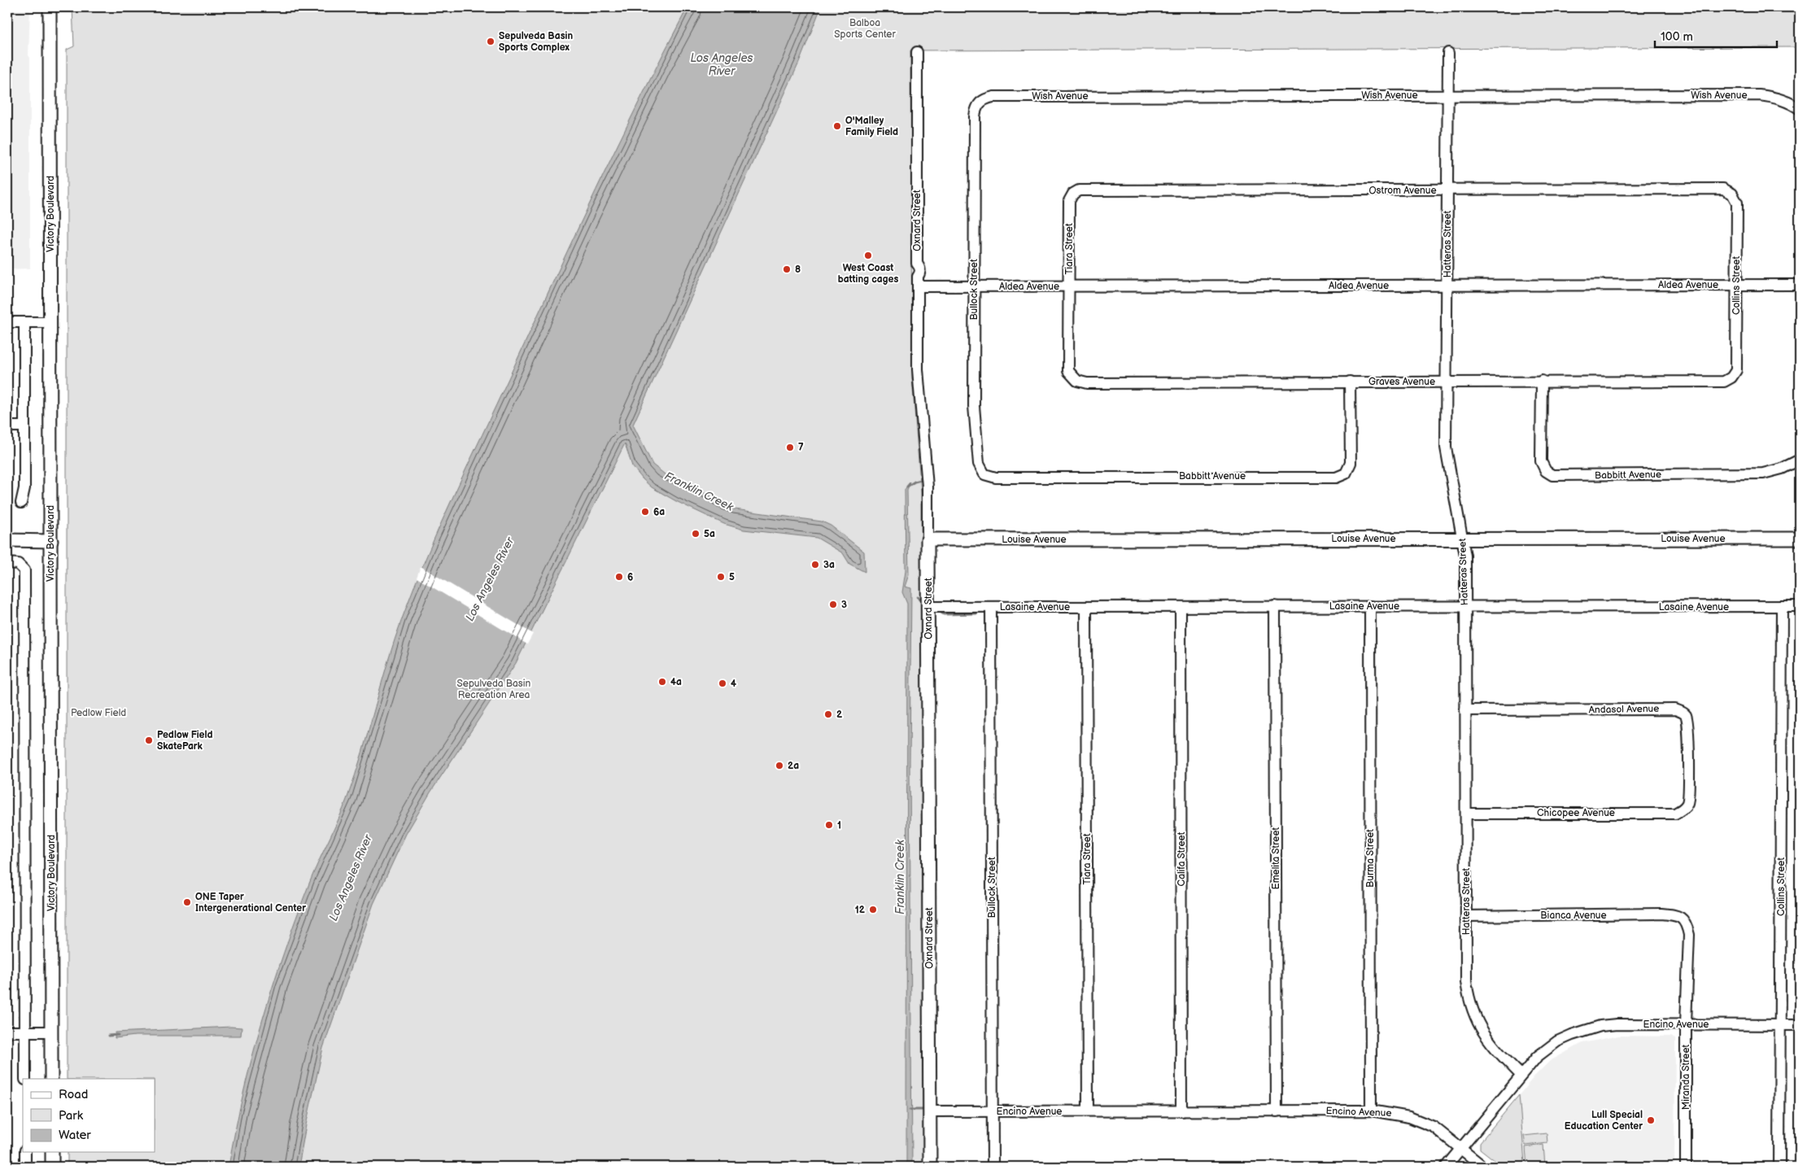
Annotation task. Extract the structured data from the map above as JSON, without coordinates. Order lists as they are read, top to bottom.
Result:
{
  "streets": {
    "main road": ["Victory Boulevard", "Oxnard Street", "Louise Avenue"],
    "street": [
      "Wish Avenue",
      "Ostrom Avenue",
      "Hatteras Street",
      "Tiara Street",
      "Aldea Avenue",
      "Collins Street",
      "Bullock Street",
      "Graves Avenue",
      "Babbitt Avenue",
      "Lasaine Avenue",
      "Andasol Avenue",
      "Chicopee Avenue",
      "Emelita Street",
      "Burma Street",
      "Califa Street",
      "Bianca Avenue",
      "Encino Avenue",
      "Miranda Street"
    ]
  },
  "crossings": [
    ["Wish Avenue", "Hatteras Street"],
    ["Wish Avenue", "Bullock Street"],
    ["Ostrom Avenue", "Hatteras Street"],
    ["Ostrom Avenue", "Tiara Street"],
    ["Ostrom Avenue", "Collins Street"],
    ["Oxnard Street", "Aldea Avenue"],
    ["Oxnard Street", "Louise Avenue"],
    ["Oxnard Street", "Lasaine Avenue"],
    ["Oxnard Street", "Encino Avenue"],
    ["Hatteras Street", "Aldea Avenue"],
    ["Hatteras Street", "Graves Avenue"],
    ["Hatteras Street", "Louise Avenue"],
    ["Hatteras Street", "Lasaine Avenue"],
    ["Hatteras Street", "Andasol Avenue"],
    ["Hatteras Street", "Chicopee Avenue"],
    ["Hatteras Street", "Bianca Avenue"],
    ["Hatteras Street", "Encino Avenue"],
    ["Tiara Street", "Aldea Avenue"],
    ["Tiara Street", "Graves Avenue"],
    ["Tiara Street", "Lasaine Avenue"],
    ["Tiara Street", "Encino Avenue"],
    ["Aldea Avenue", "Collins Street"],
    ["Aldea Avenue", "Bullock Street"],
    ["Collins Street", "Graves Avenue"],
    ["Collins Street", "Lasaine Avenue"],
    ["Collins Street", "Encino Avenue"],
    ["Bullock Street", "Babbitt Avenue"],
    ["Bullock Street", "Lasaine Avenue"],
    ["Bullock Street", "Encino Avenue"],
    ["Graves Avenue", "Babbitt Avenue"],
    ["Lasaine Avenue", "Emelita Street"],
    ["Lasaine Avenue", "Burma Street"],
    ["Lasaine Avenue", "Califa Street"],
    ["Andasol Avenue", "Chicopee Avenue"],
    ["Emelita Street", "Encino Avenue"],
    ["Burma Street", "Encino Avenue"],
    ["Califa Street", "Encino Avenue"],
    ["Bianca Avenue", "Miranda Street"],
    ["Encino Avenue", "Miranda Street"]
  ],
  "water": ["Los Angeles River", "Franklin Creek"],
  "parks": ["Balboa Sports Center", "Sepulveda Basin Recreation Area", "Pedlow Field"],
  "places": [
    "Sepulveda Basin Sports Complex",
    "O'Malley Family Field",
    "West Coast batting cages",
    "8",
    "7",
    "6a",
    "5a",
    "3a",
    "6",
    "5",
    "3",
    "4a",
    "4",
    "2",
    "Pedlow Field SkatePark",
    "2a",
    "1",
    "ONE Taper Intergenerational Center",
    "12",
    "Lull Special Education Center"
  ],
  "legend": ["Road", "Park", "Water"],
  "scale_bar": "100 m"
}
